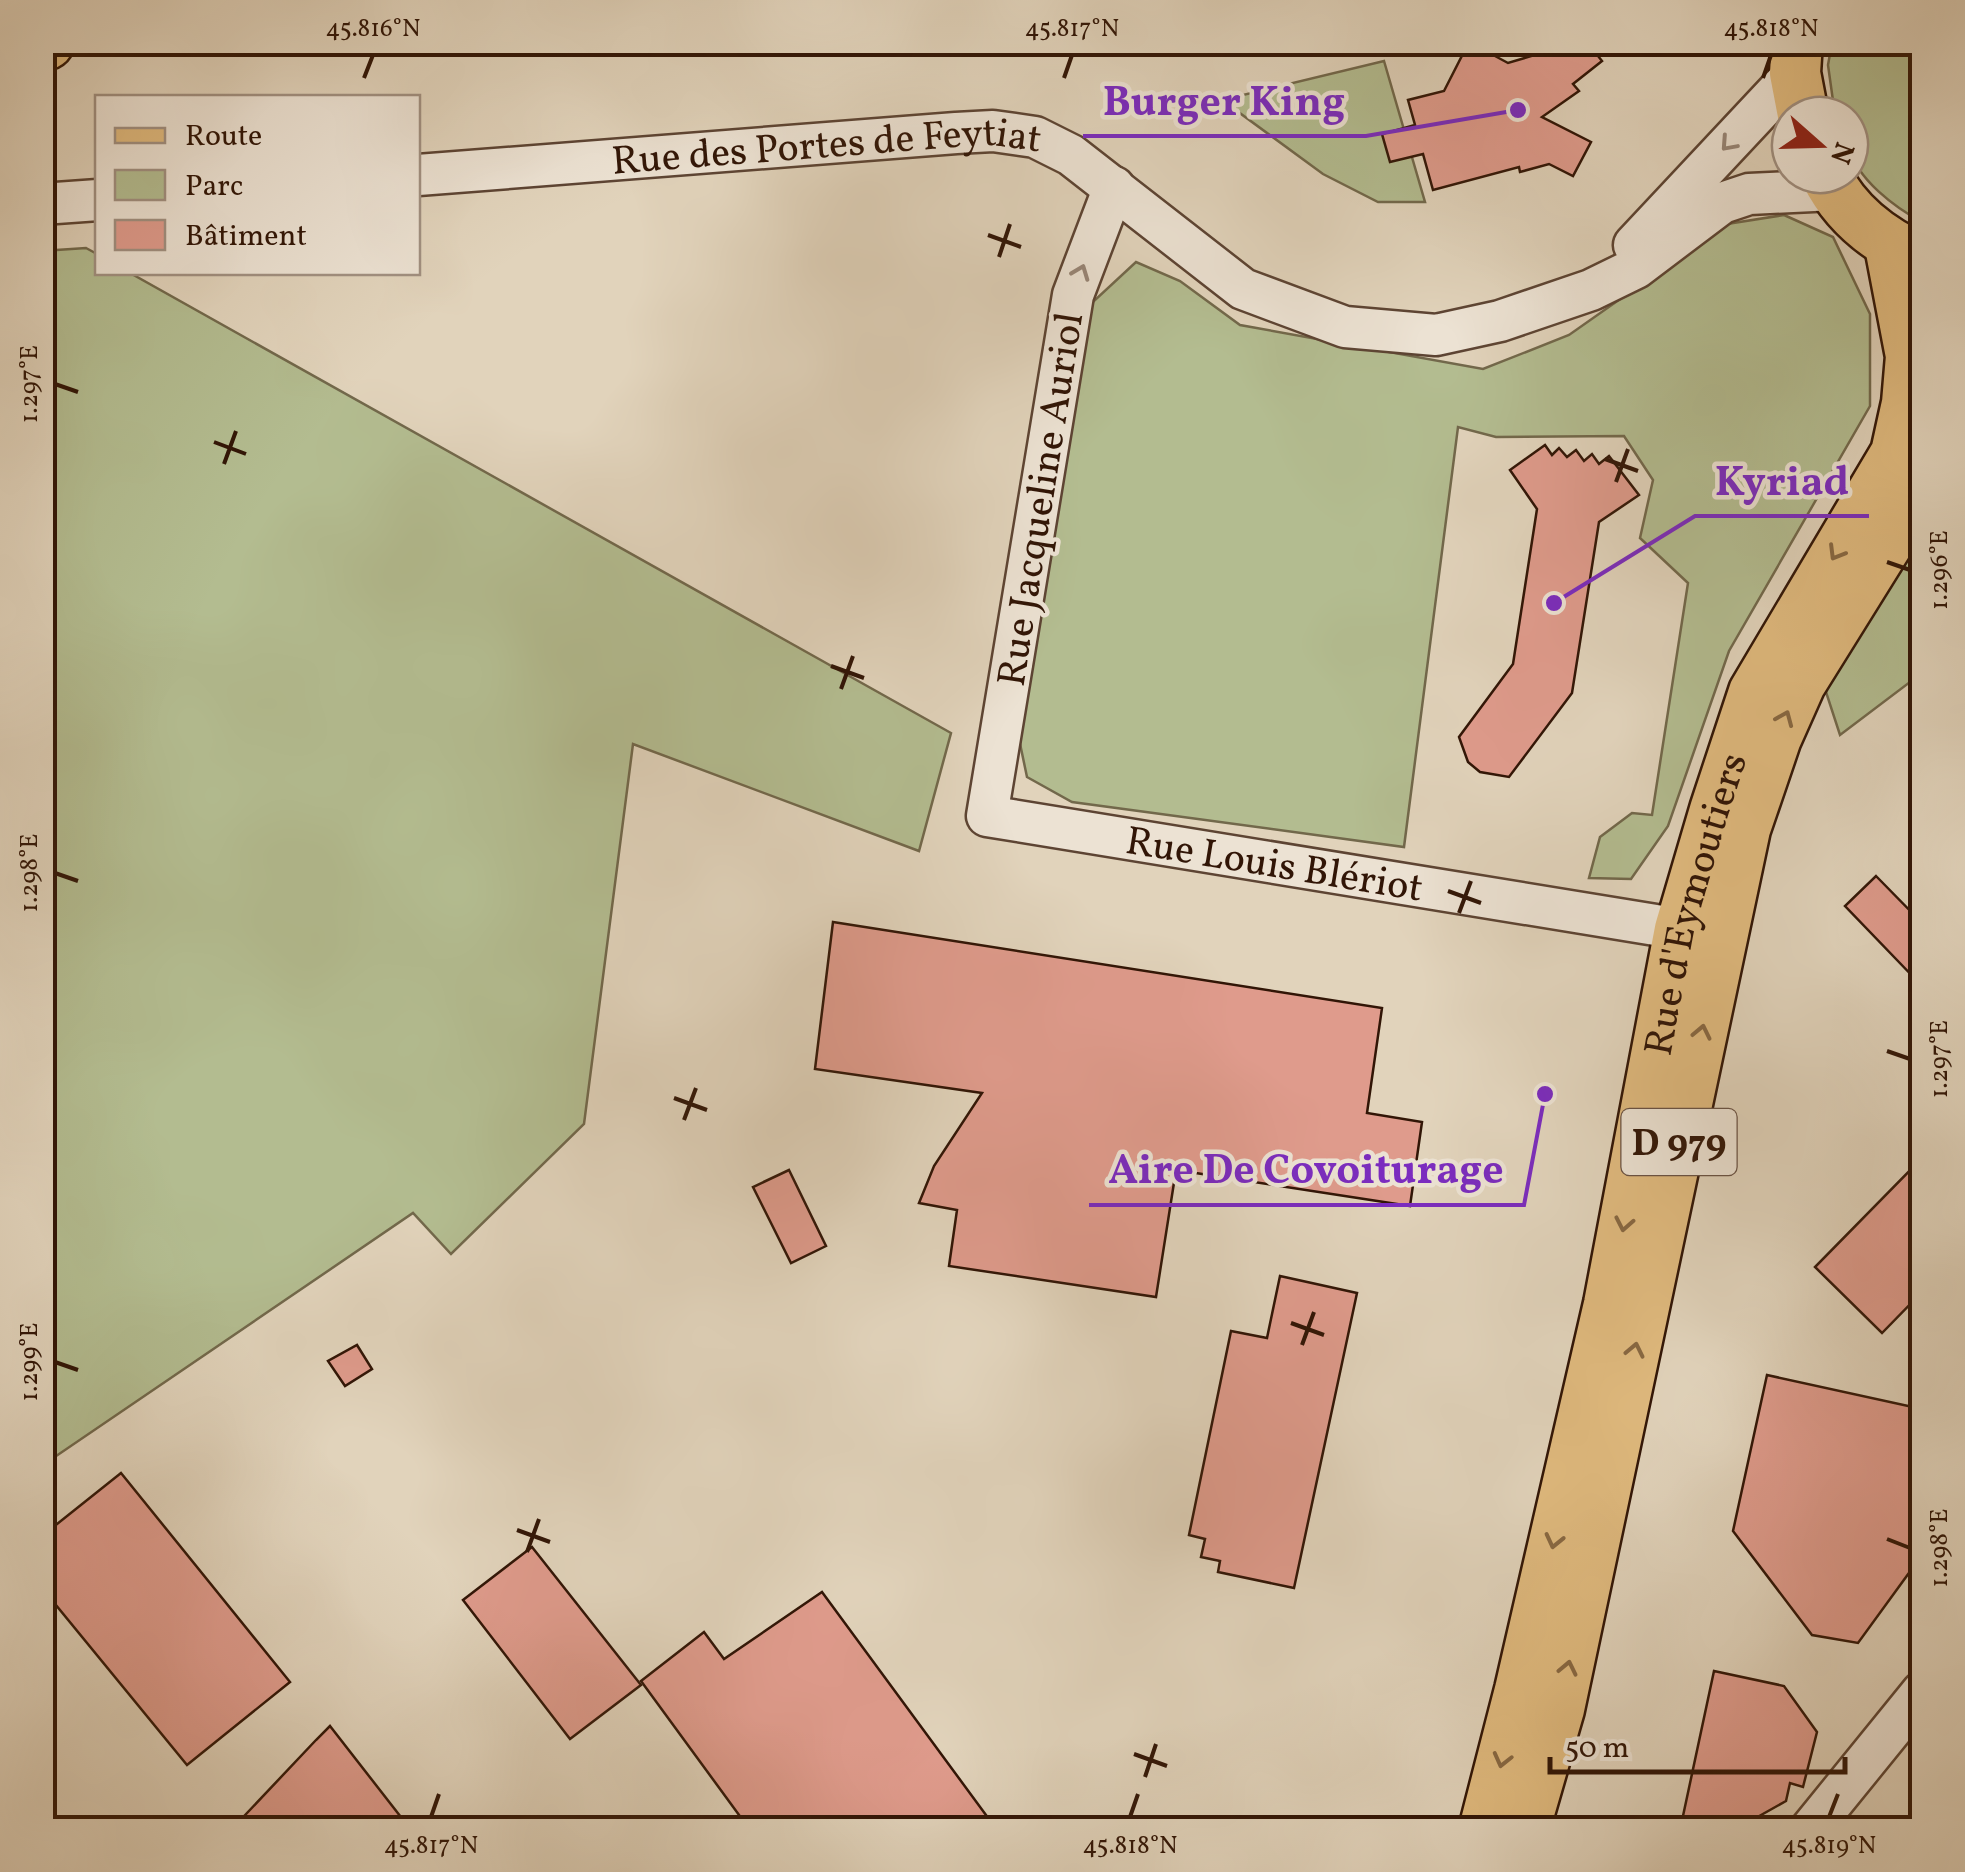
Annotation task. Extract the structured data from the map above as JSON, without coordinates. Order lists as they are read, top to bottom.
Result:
{
  "streets": {
    "main road": ["Rue d'Eymoutiers", "D 979"],
    "street": ["Rue des Portes de Feytiat", "Rue Jacqueline Auriol", "Rue Louis Blériot"]
  },
  "crossings": [
    ["Rue des Portes de Feytiat", "Rue Jacqueline Auriol"],
    ["Rue Jacqueline Auriol", "Rue Louis Blériot"],
    ["Rue Louis Blériot", "Rue d'Eymoutiers"]
  ],
  "one_way": ["Rue Jacqueline Auriol"],
  "places": ["Burger King", "Kyriad", "Aire De Covoiturage"],
  "legend": ["Route", "Parc", "Bâtiment"],
  "scale_bar": "50 m",
  "north": "right",
  "coordinates": [
    "45.816°N",
    "45.817°N",
    "45.818°N",
    "1.297°E",
    "1.296°E",
    "1.298°E",
    "1.299°E",
    "45.819°N"
  ]
}
